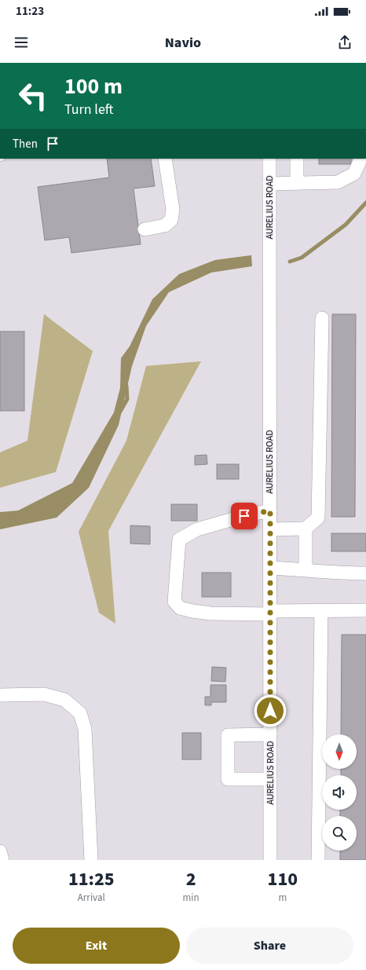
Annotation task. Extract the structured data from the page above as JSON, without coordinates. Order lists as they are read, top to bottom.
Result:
{
  "streets": {
    "street": ["AURELIUS ROAD"]
  },
  "north": "bottom",
  "page": {
    "status": "11:23",
    "header": "Navio",
    "turn": ["100 m", "Turn left"],
    "then": "Then",
    "eta": [
      "11:25",
      "Arrival",
      "2",
      "min",
      "110",
      "m"
    ],
    "buttons": ["Exit", "Share"]
  }
}
